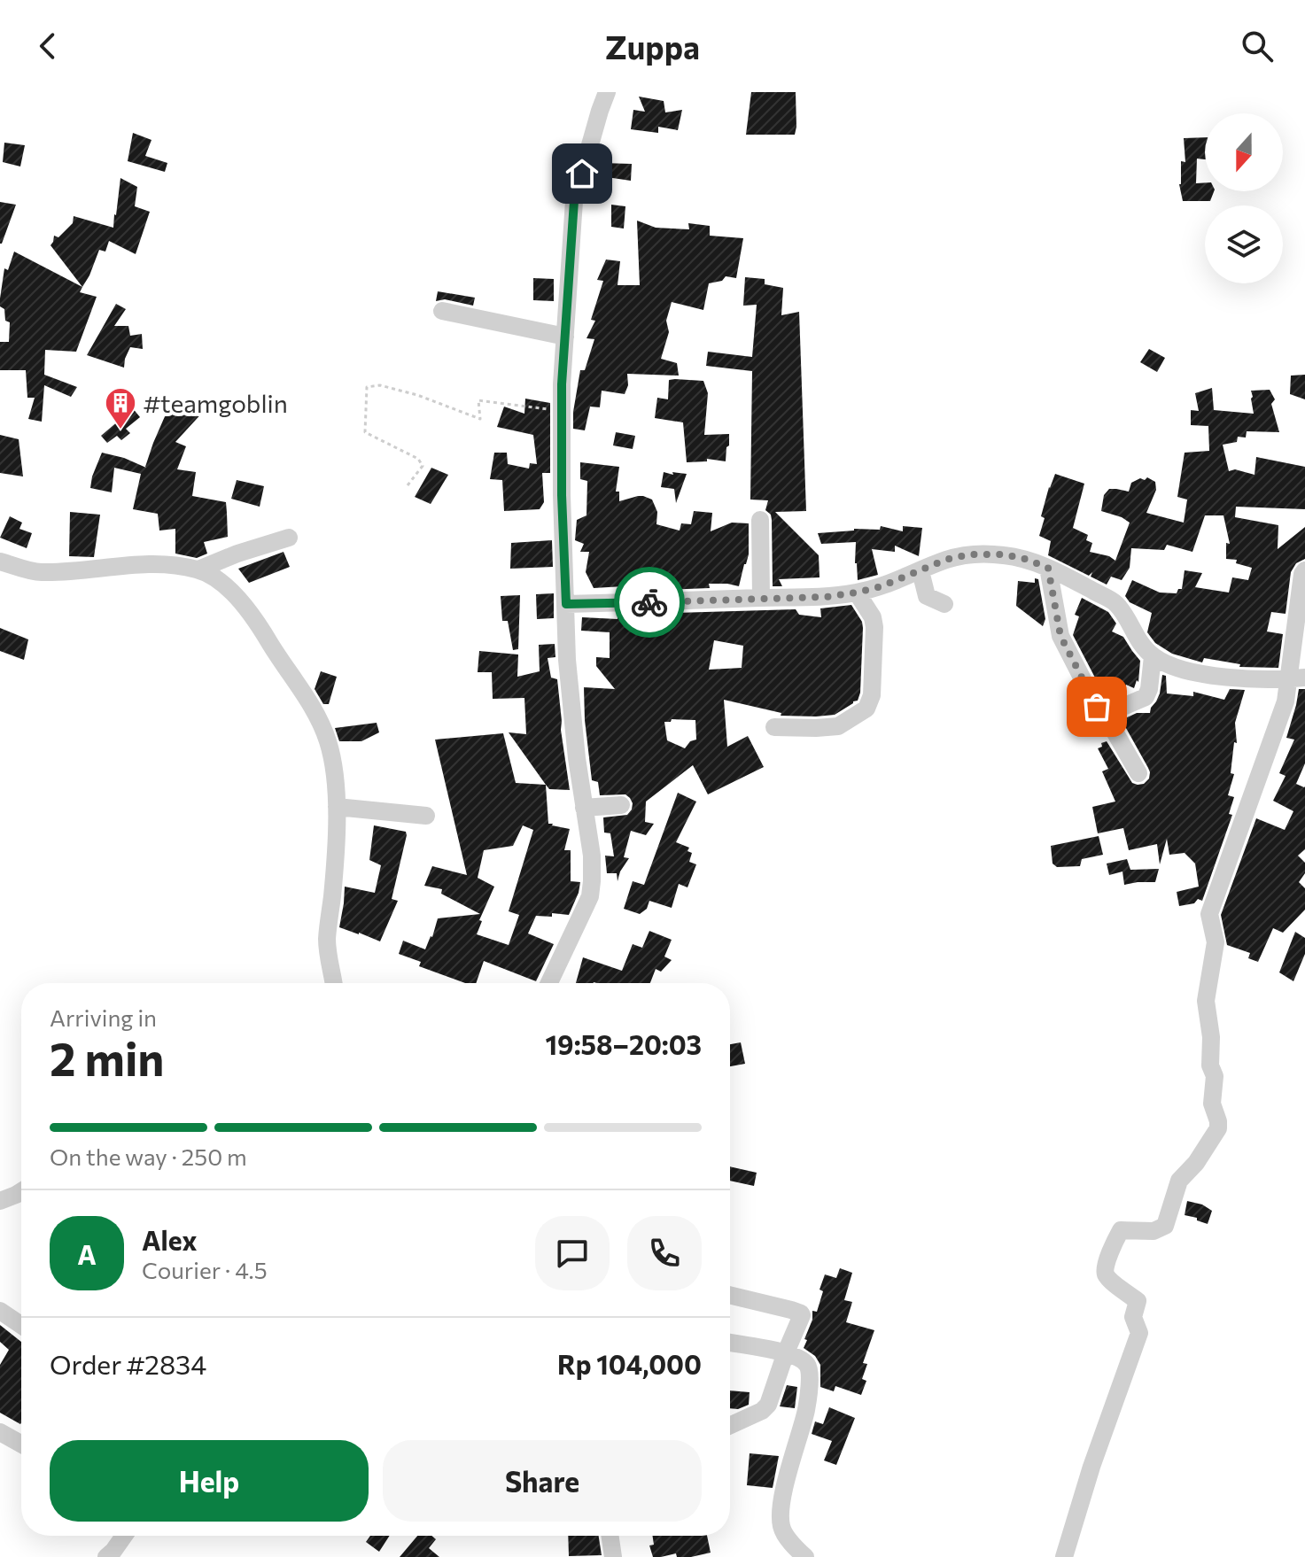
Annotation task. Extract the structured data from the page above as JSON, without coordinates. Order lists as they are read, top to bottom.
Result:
{
  "places": {
    "building": ["#teamgoblin"]
  },
  "north": "bottom",
  "page": {
    "header": "Zuppa",
    "heading": ["2 min", "Arriving in", "19:58–20:03"],
    "panel": [
      "Alex",
      "Courier · 4.5",
      "Order #2834",
      "Rp 104,000"
    ],
    "bar": "On the way · 250 m",
    "round": "A",
    "buttons": ["Help", "Share"]
  }
}
